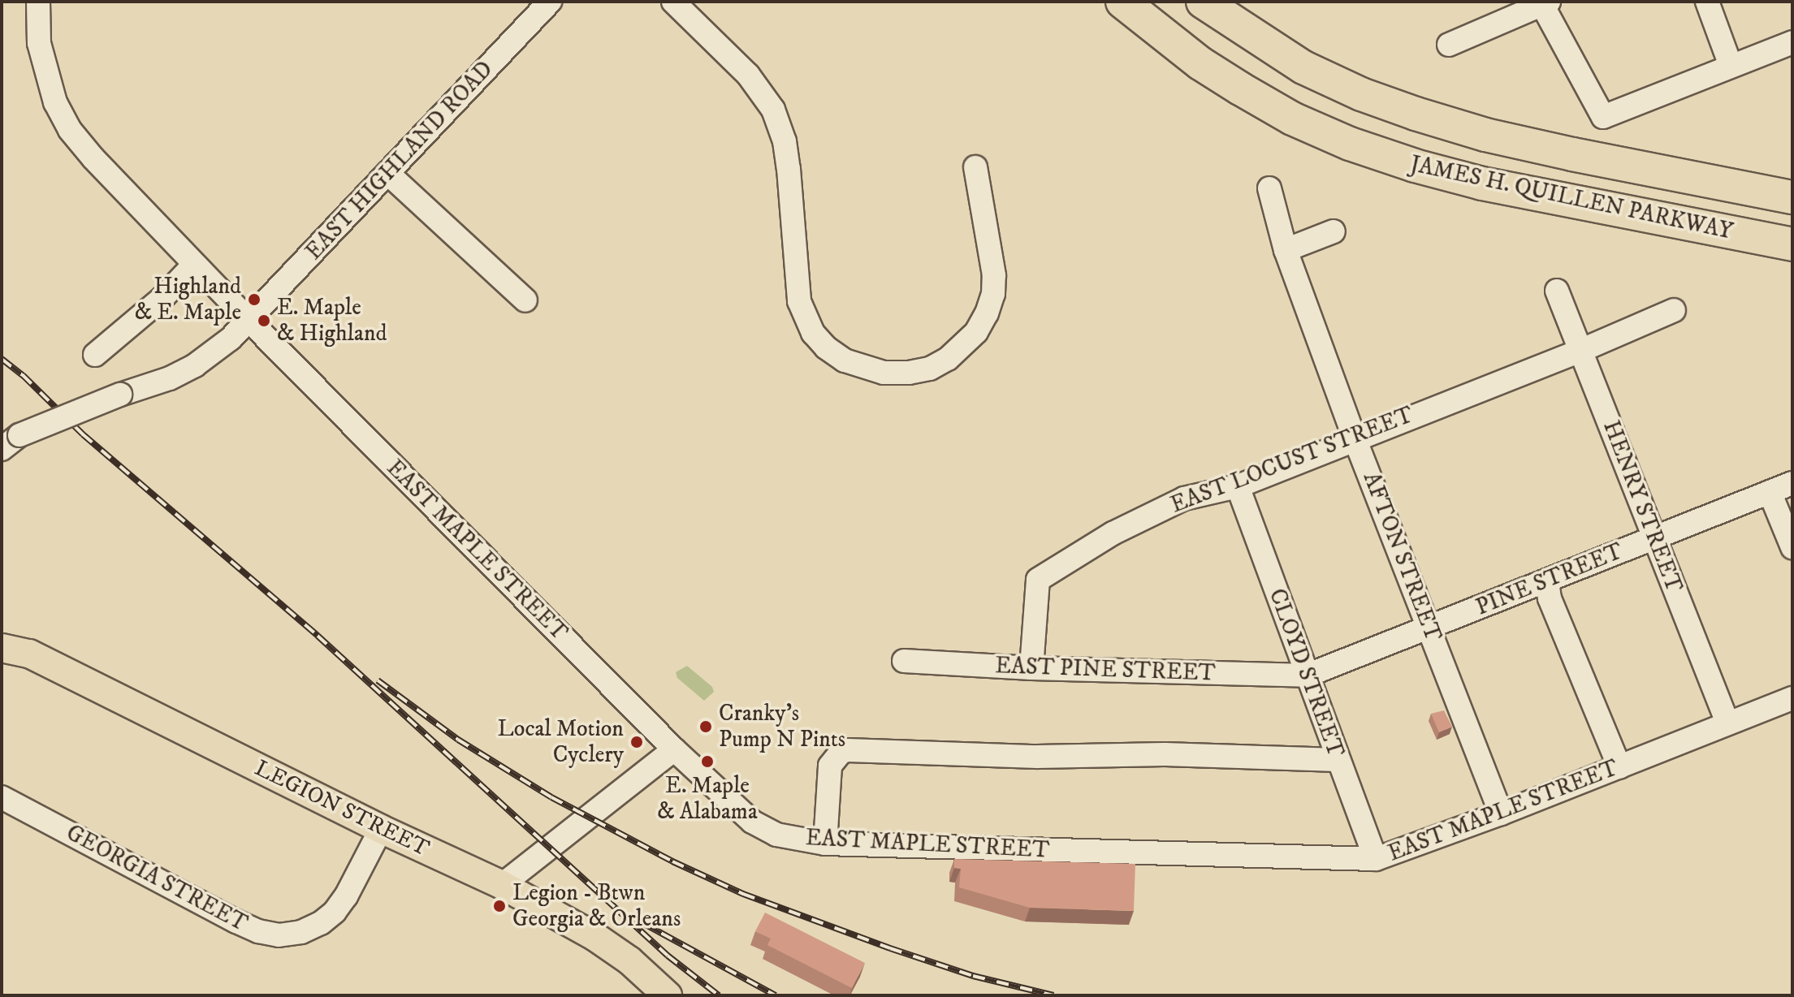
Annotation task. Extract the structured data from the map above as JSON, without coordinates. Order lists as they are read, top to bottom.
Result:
{
  "streets": {
    "highway": ["JAMES H. QUILLEN PARKWAY"],
    "main road": ["LEGION STREET"],
    "street": [
      "EAST HIGHLAND ROAD",
      "EAST LOCUST STREET",
      "HENRY STREET",
      "EAST MAPLE STREET",
      "AFTON STREET",
      "PINE STREET",
      "EAST PINE STREET",
      "CLOYD STREET",
      "GEORGIA STREET"
    ]
  },
  "crossings": [
    ["EAST HIGHLAND ROAD", "EAST MAPLE STREET"],
    ["EAST LOCUST STREET", "HENRY STREET"],
    ["EAST LOCUST STREET", "AFTON STREET"],
    ["EAST LOCUST STREET", "EAST PINE STREET"],
    ["EAST LOCUST STREET", "CLOYD STREET"],
    ["HENRY STREET", "EAST MAPLE STREET"],
    ["HENRY STREET", "PINE STREET"],
    ["EAST MAPLE STREET", "AFTON STREET"],
    ["EAST MAPLE STREET", "CLOYD STREET"],
    ["AFTON STREET", "PINE STREET"],
    ["PINE STREET", "EAST PINE STREET"],
    ["PINE STREET", "CLOYD STREET"],
    ["EAST PINE STREET", "CLOYD STREET"],
    ["LEGION STREET", "GEORGIA STREET"]
  ],
  "places": [
    "Highland & E. Maple",
    "E. Maple & Highland",
    "Cranky's Pump N Pints",
    "Local Motion Cyclery",
    "E. Maple & Alabama",
    "Legion - Btwn Georgia & Orleans"
  ]
}
